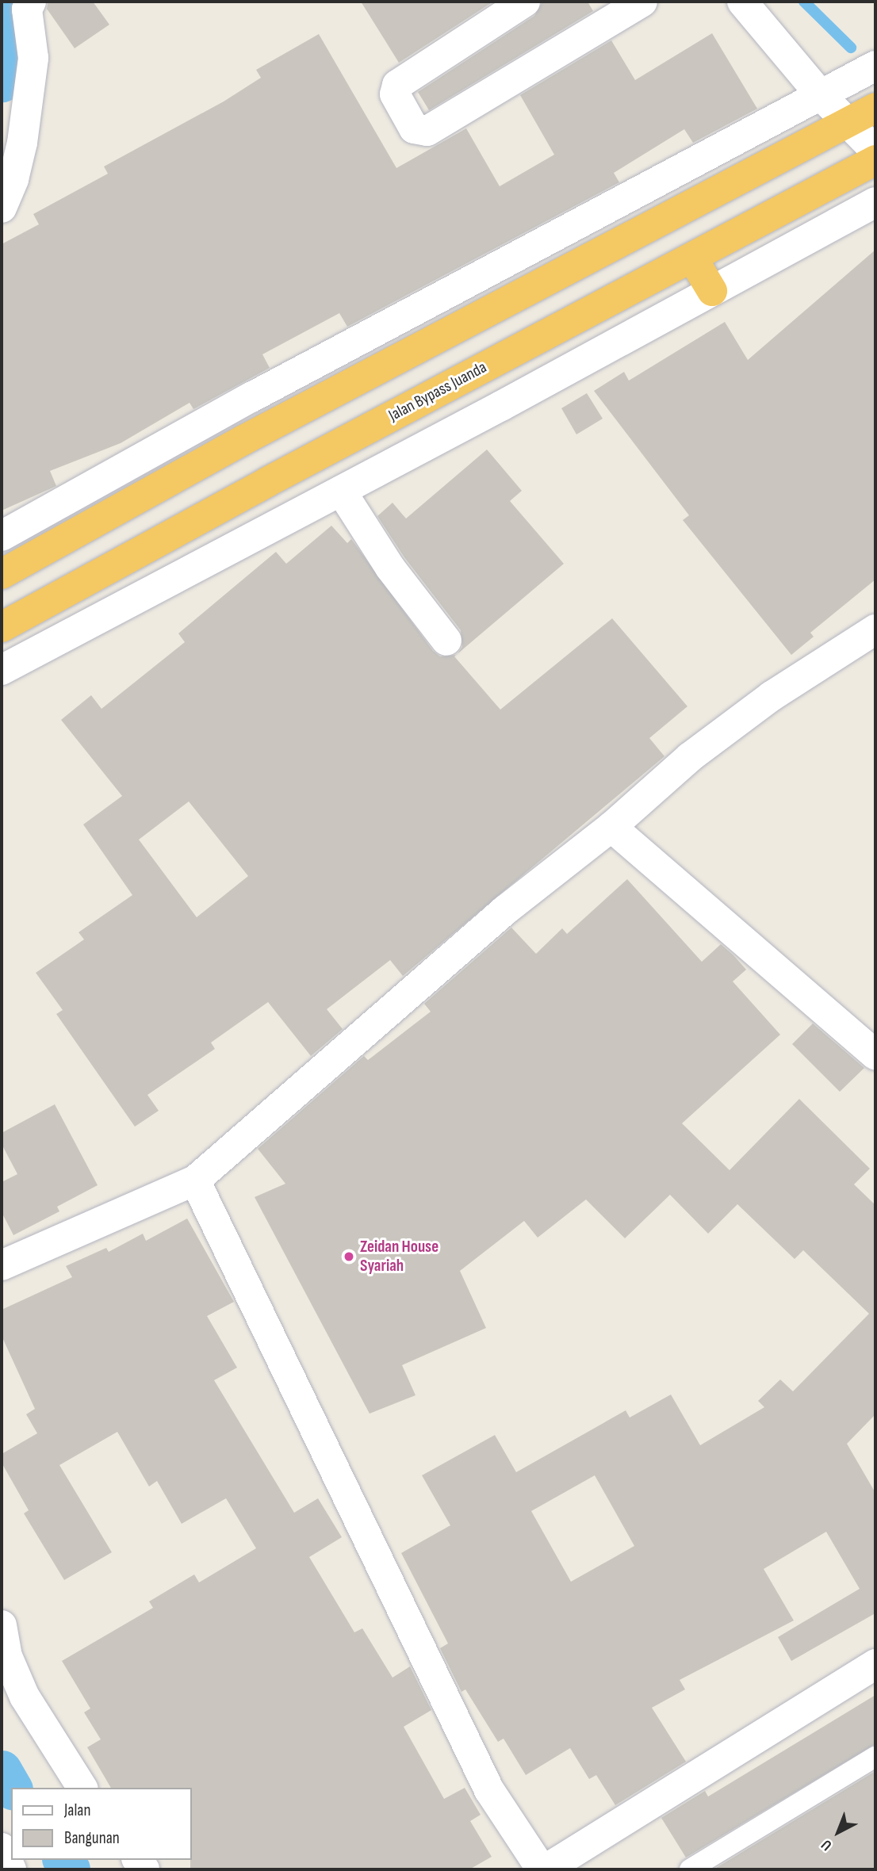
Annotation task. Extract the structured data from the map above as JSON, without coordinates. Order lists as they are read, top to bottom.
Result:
{
  "streets": {
    "highway": ["Jalan Bypass Juanda"]
  },
  "places": ["Zeidan House Syariah"],
  "legend": ["Jalan", "Bangunan"],
  "north": "bottom left"
}
